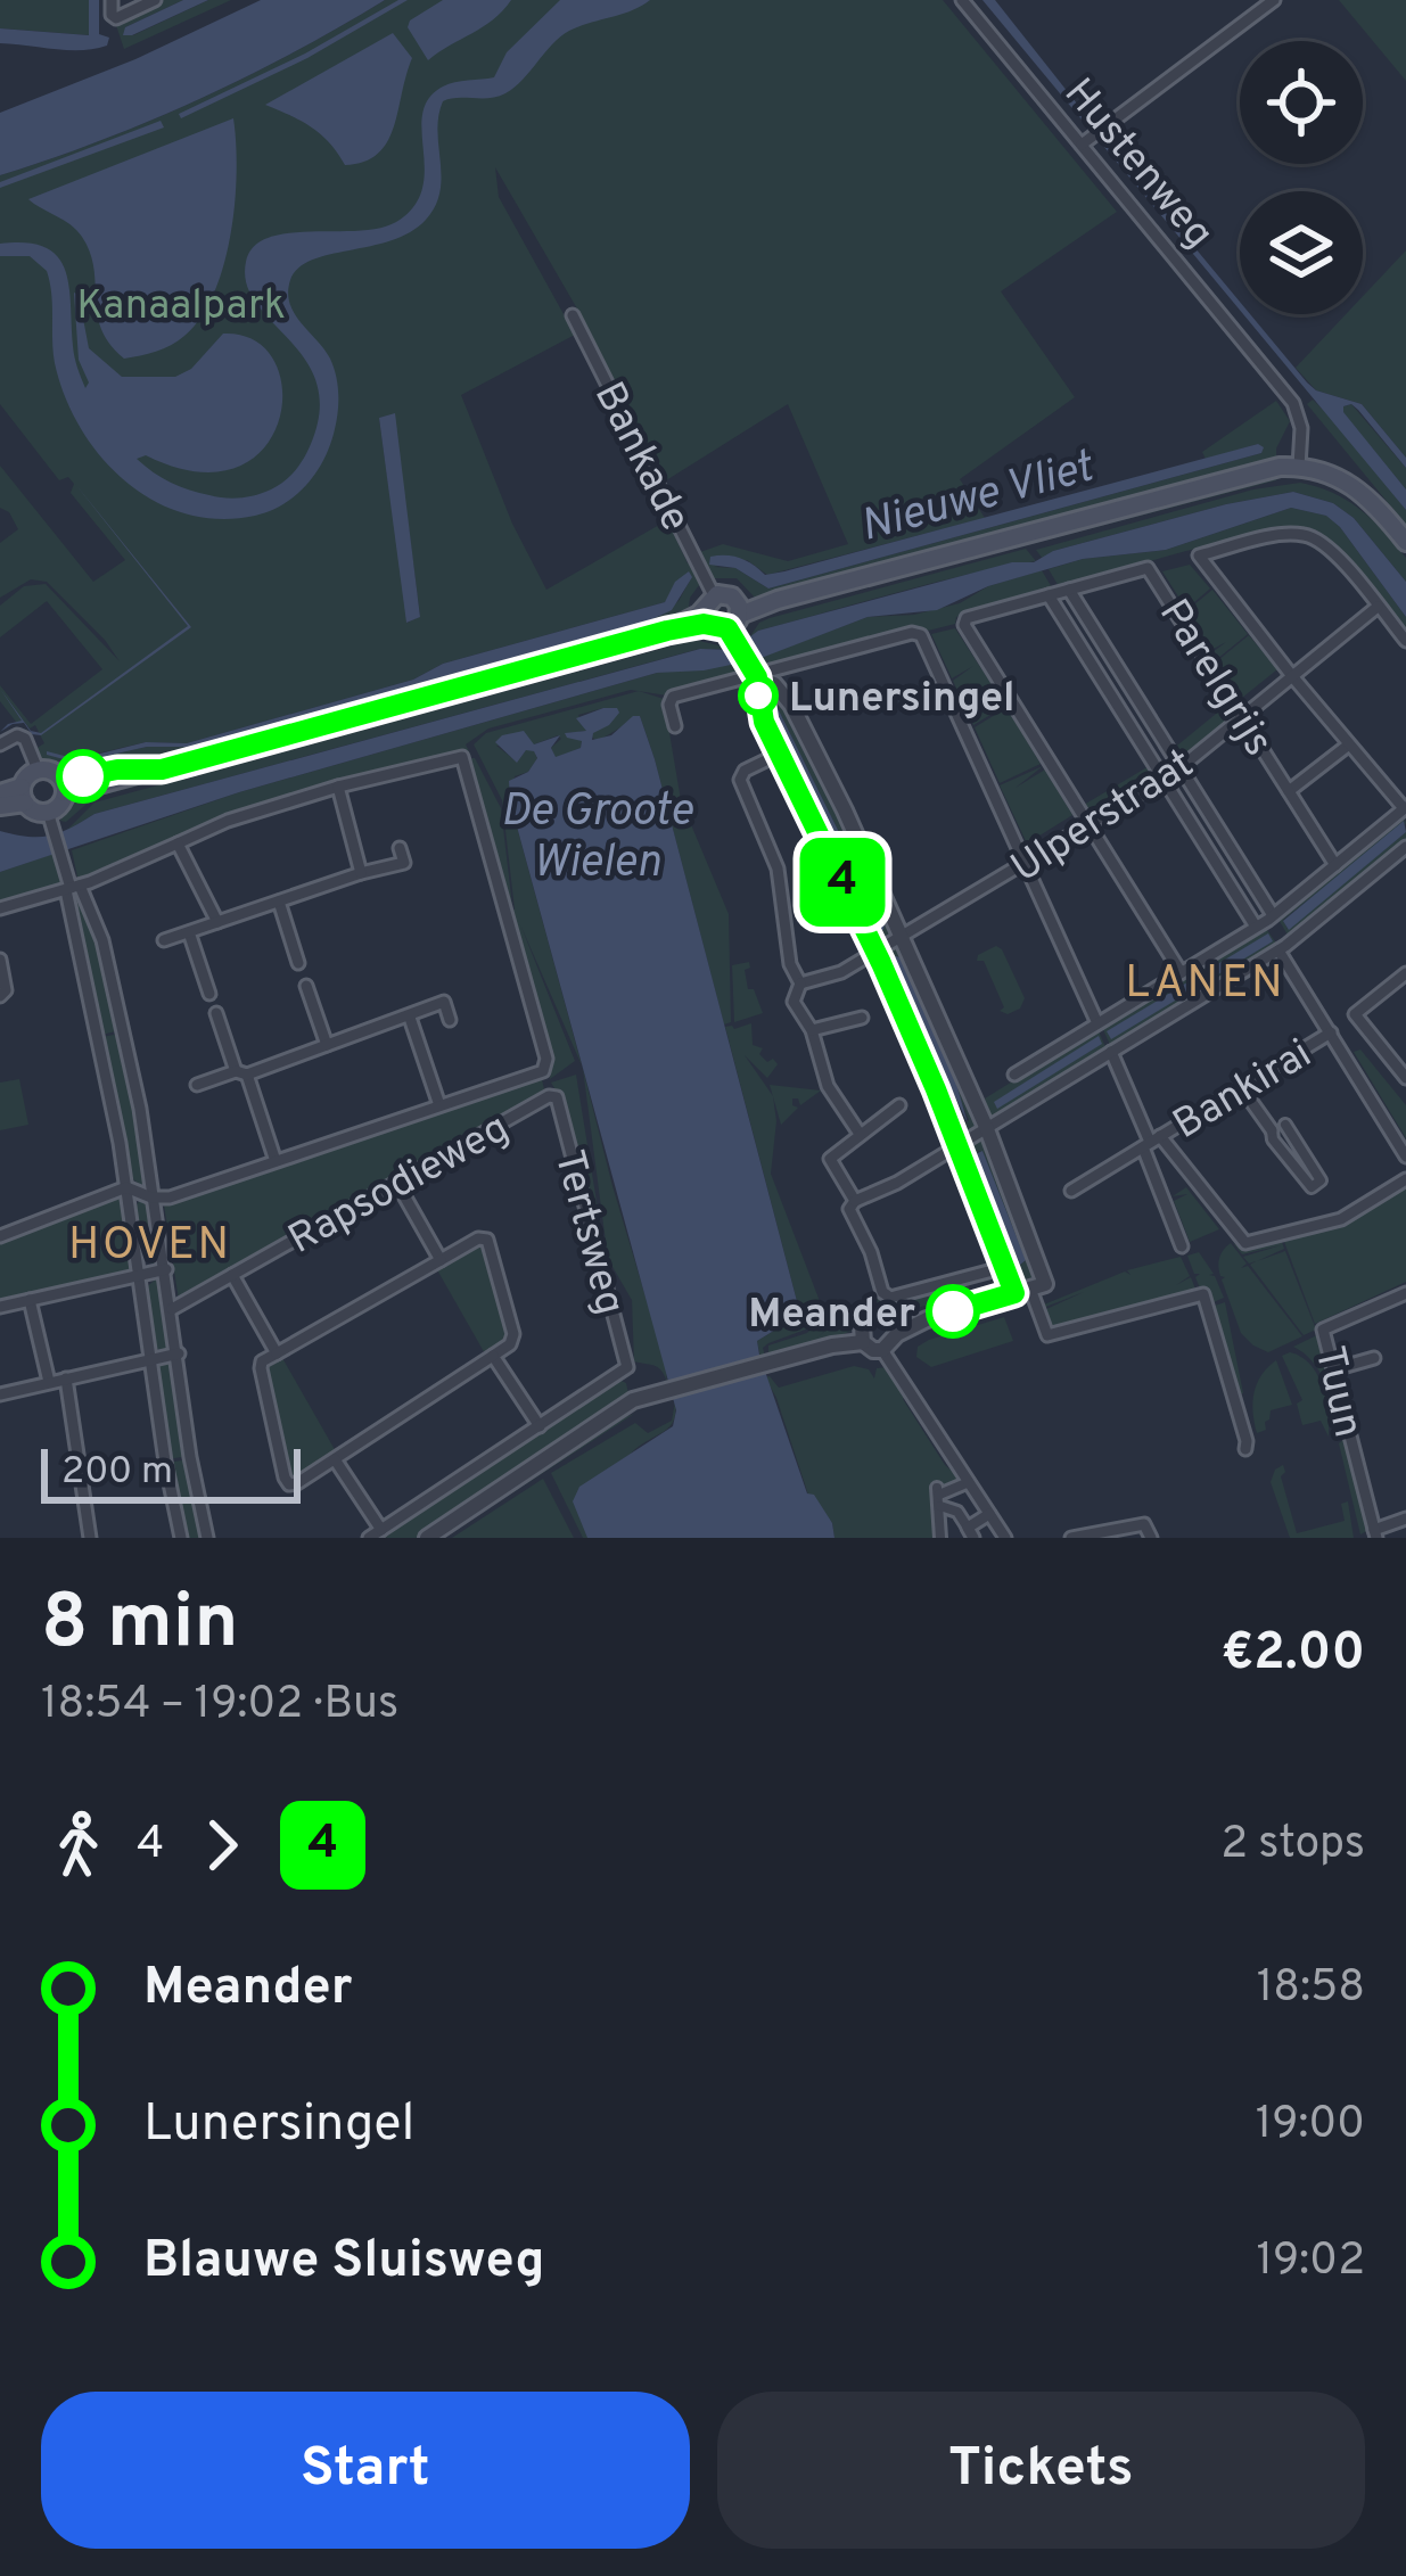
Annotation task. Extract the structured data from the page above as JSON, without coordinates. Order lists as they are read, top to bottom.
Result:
{
  "streets": {
    "street": [
      "Hustenweg",
      "Bankade",
      "Parelgrijs",
      "Ulperstraat",
      "Bankirai",
      "Rapsodieweg",
      "Tertsweg",
      "Tuun"
    ]
  },
  "crossings": [
    ["Parelgrijs", "Ulperstraat"],
    ["Rapsodieweg", "Tertsweg"]
  ],
  "districts": ["LANEN", "HOVEN"],
  "water": ["Nieuwe Vliet", "De Groote Wielen"],
  "parks": ["Kanaalpark"],
  "places": ["Lunersingel", "Meander"],
  "lines": ["bus line 4"],
  "scale_bar": "200 m",
  "page": {
    "on_map": "4",
    "scale": "200 m",
    "heading": ["8 min", "18:54 – 19:02 · Bus", "€2.00"],
    "legs": ["4", "4", "2 stops"],
    "list": [
      {
        "name": "Meander",
        "value": "18:58"
      },
      {
        "name": "Lunersingel",
        "value": "19:00"
      },
      {
        "name": "Blauwe Sluisweg",
        "value": "19:02"
      }
    ],
    "buttons": ["Start", "Tickets"]
  }
}
